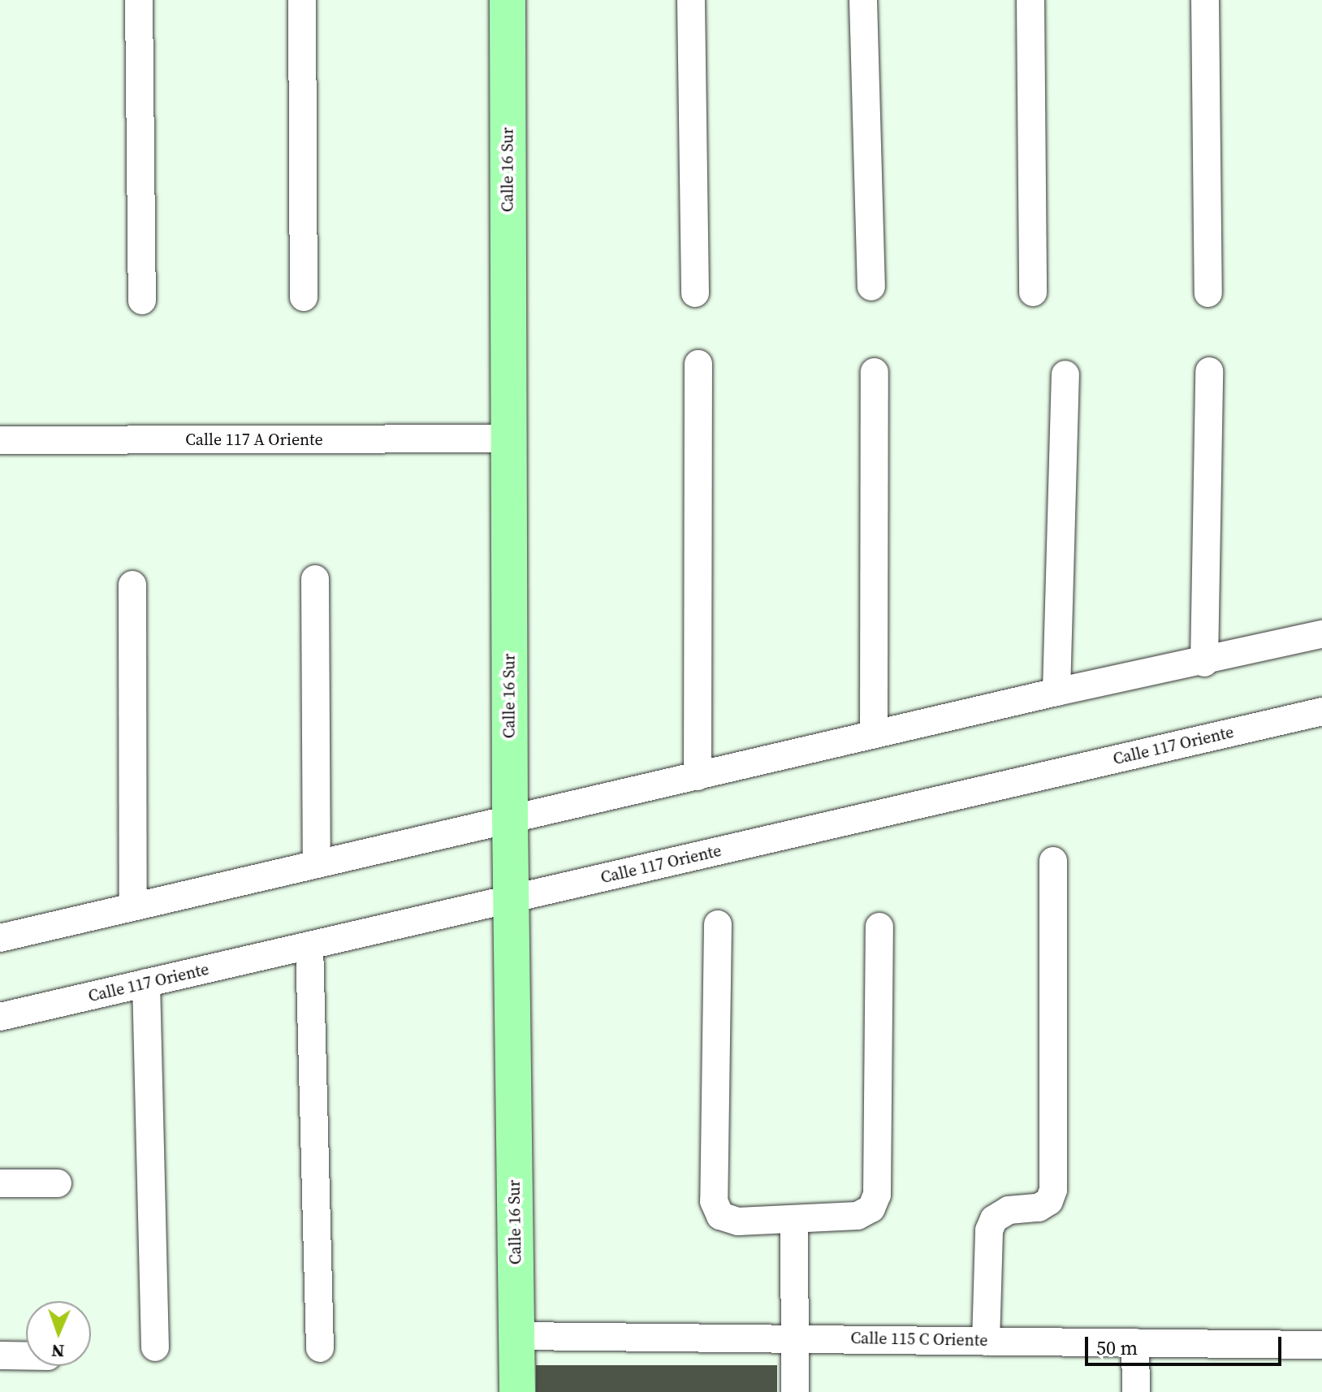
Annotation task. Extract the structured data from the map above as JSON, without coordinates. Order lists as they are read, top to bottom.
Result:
{
  "streets": {
    "street": [
      "Calle 16 Sur",
      "Calle 117 A Oriente",
      "Calle 117 Oriente",
      "Calle 115 C Oriente"
    ]
  },
  "crossings": [
    ["Calle 16 Sur", "Calle 117 A Oriente"],
    ["Calle 16 Sur", "Calle 117 Oriente"],
    ["Calle 16 Sur", "Calle 115 C Oriente"]
  ],
  "scale_bar": "50 m",
  "north": "bottom"
}
